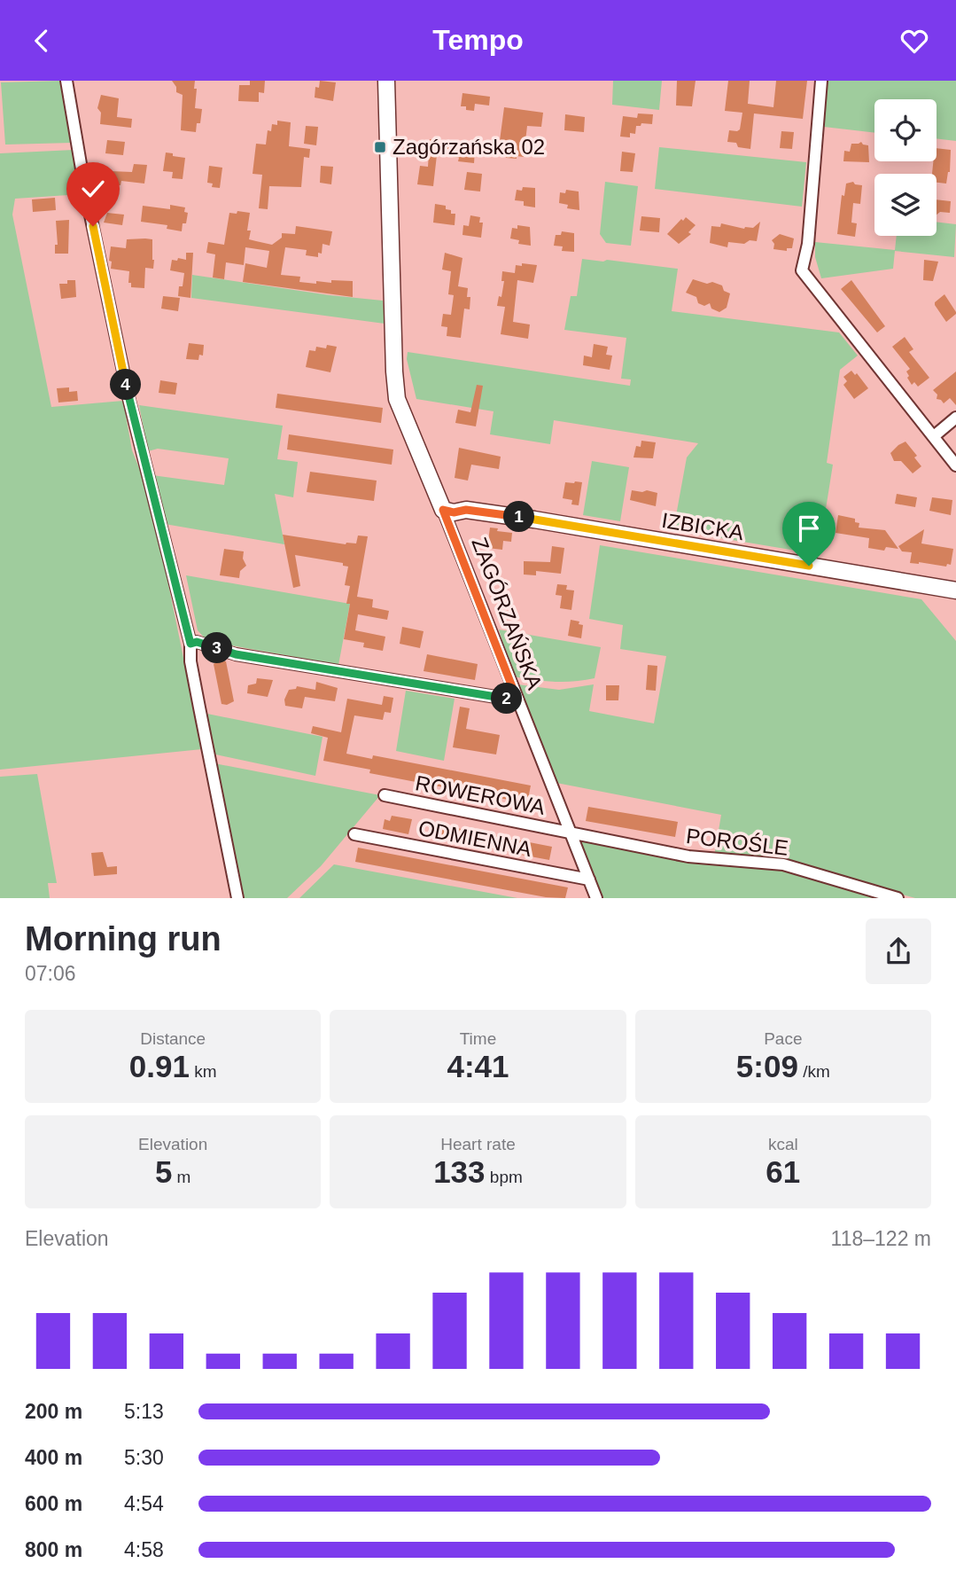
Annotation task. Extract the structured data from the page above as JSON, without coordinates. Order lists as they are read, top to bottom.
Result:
{
  "streets": {
    "street": [
      "IZBICKA",
      "ZAGÓRZAŃSKA",
      "ROWEROWA",
      "ODMIENNA",
      "POROŚLE"
    ]
  },
  "crossings": [
    ["IZBICKA", "ZAGÓRZAŃSKA"],
    ["ZAGÓRZAŃSKA", "ROWEROWA"],
    ["ZAGÓRZAŃSKA", "ODMIENNA"],
    ["ZAGÓRZAŃSKA", "POROŚLE"],
    ["ROWEROWA", "POROŚLE"]
  ],
  "places": {
    "transit": ["Zagórzańska 02"]
  },
  "page": {
    "header": "Tempo",
    "pins": [
      "4",
      "1",
      "3",
      "2"
    ],
    "heading": ["Morning run", "07:06"],
    "stats": [
      ["Distance", "0.91 km"],
      ["Time", "4:41"],
      ["Pace", "5:09 /km"],
      ["Elevation", "5 m"],
      ["Heart rate", "133 bpm"],
      ["kcal", "61"]
    ],
    "chart": ["Elevation", "118–122 m"],
    "list": [
      {
        "name": "200 m",
        "note": "5:13"
      },
      {
        "name": "400 m",
        "note": "5:30"
      },
      {
        "name": "600 m",
        "note": "4:54"
      },
      {
        "name": "800 m",
        "note": "4:58"
      }
    ]
  }
}
